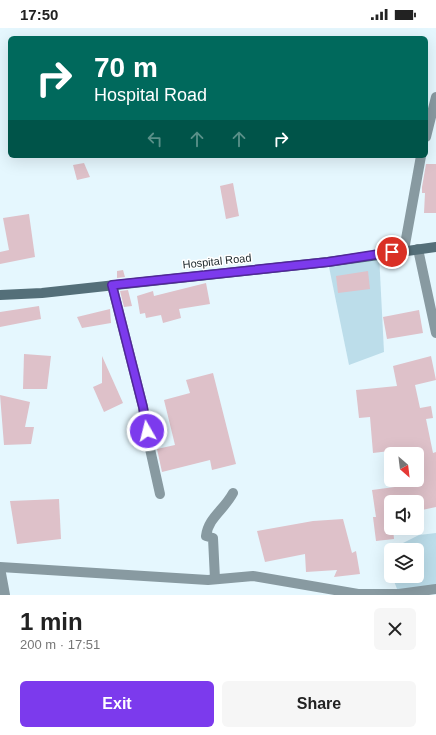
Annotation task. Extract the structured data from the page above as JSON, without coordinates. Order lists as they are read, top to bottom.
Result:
{
  "streets": {
    "street": ["Hospital Road"]
  },
  "north": "bottom right",
  "page": {
    "status": "17:50",
    "turn": ["70 m", "Hospital Road"],
    "heading": ["1 min", "200 m · 17:51"],
    "buttons": ["Exit", "Share"]
  }
}
